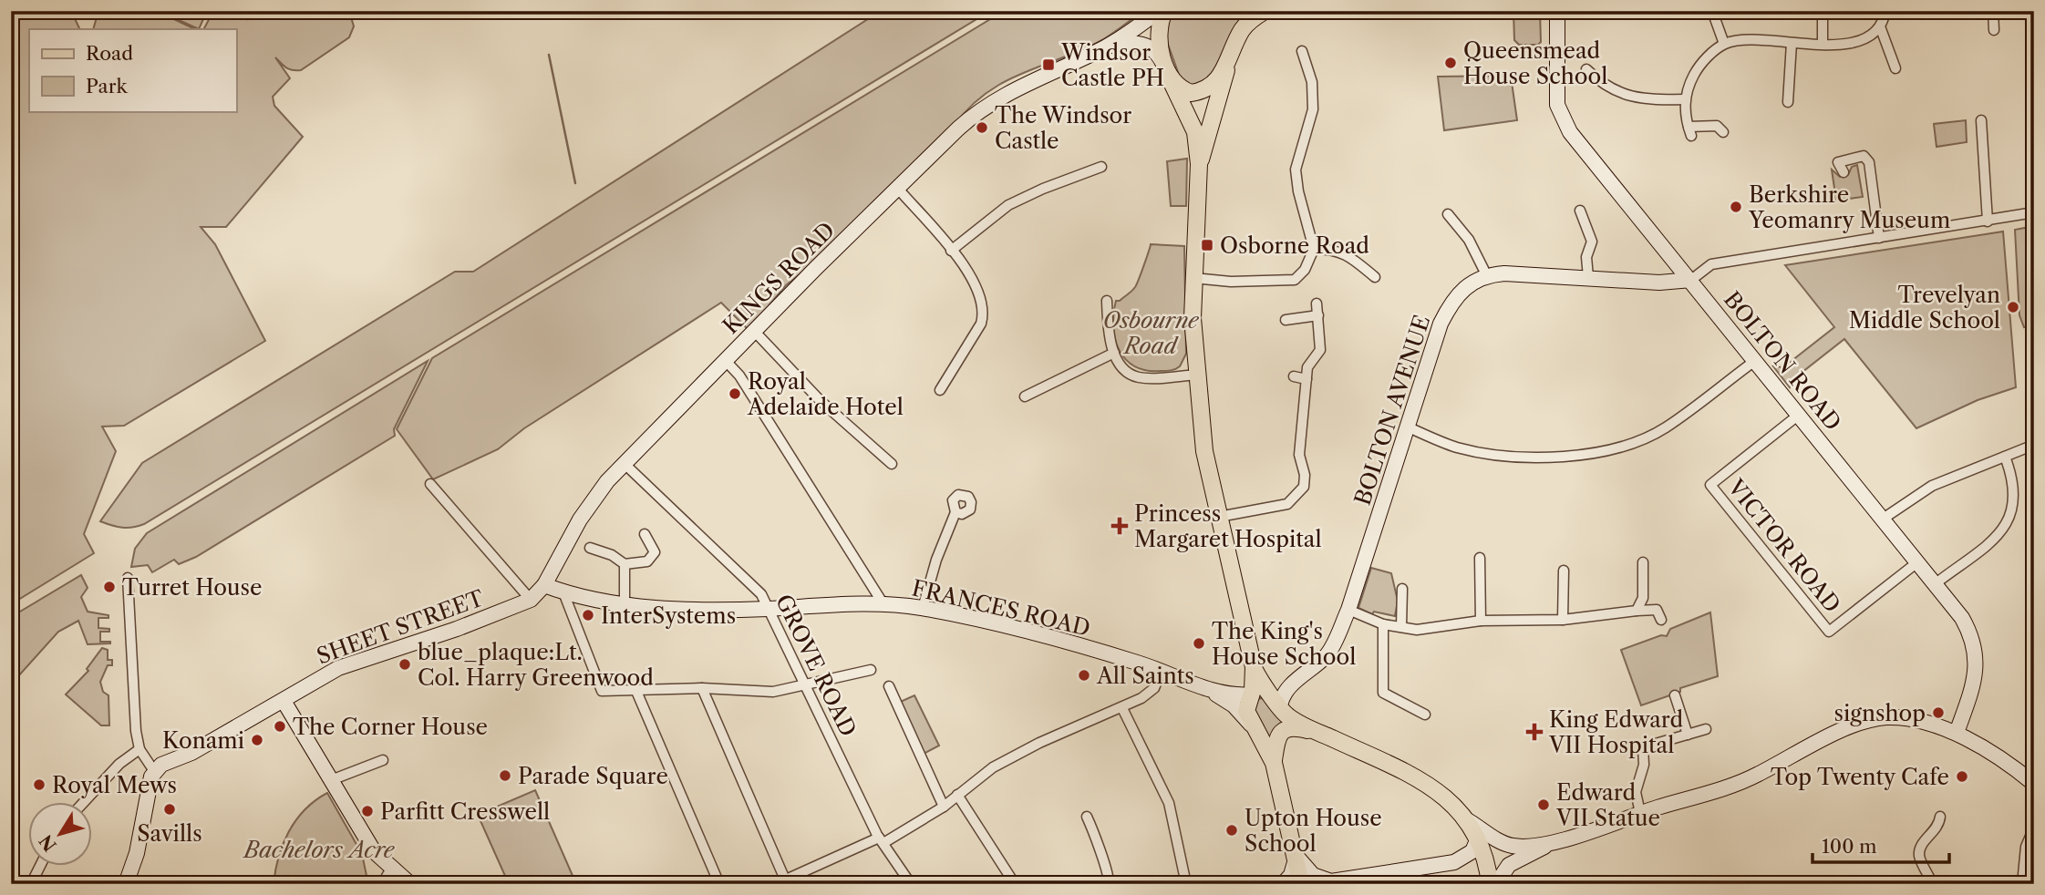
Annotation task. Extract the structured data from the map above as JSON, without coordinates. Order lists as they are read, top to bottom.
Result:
{
  "streets": {
    "street": [
      "KINGS ROAD",
      "BOLTON ROAD",
      "BOLTON AVENUE",
      "VICTOR ROAD",
      "FRANCES ROAD",
      "SHEET STREET",
      "GROVE ROAD"
    ]
  },
  "crossings": [
    ["KINGS ROAD", "FRANCES ROAD"],
    ["KINGS ROAD", "SHEET STREET"],
    ["KINGS ROAD", "GROVE ROAD"],
    ["BOLTON ROAD", "VICTOR ROAD"],
    ["BOLTON AVENUE", "FRANCES ROAD"],
    ["FRANCES ROAD", "GROVE ROAD"]
  ],
  "parks": ["Osbourne Road", "Bachelors Acre"],
  "places": {
    "other": [
      "Queensmead House School",
      "The Windsor Castle",
      "Berkshire Yeomanry Museum",
      "Trevelyan Middle School",
      "Royal Adelaide Hotel",
      "Turret House",
      "InterSystems",
      "The King's House School",
      "blue_plaque:Lt. Col. Harry Greenwood",
      "All Saints",
      "signshop",
      "The Corner House",
      "Konami",
      "Parade Square",
      "Top Twenty Cafe",
      "Royal Mews",
      "Edward VII Statue",
      "Savills",
      "Parfitt Cresswell",
      "Upton House School"
    ],
    "transit": ["Windsor Castle PH", "Osborne Road"],
    "health": ["Princess Margaret Hospital", "King Edward VII Hospital"]
  },
  "legend": ["Road", "Park"],
  "scale_bar": "100 m",
  "north": "bottom left"
}
